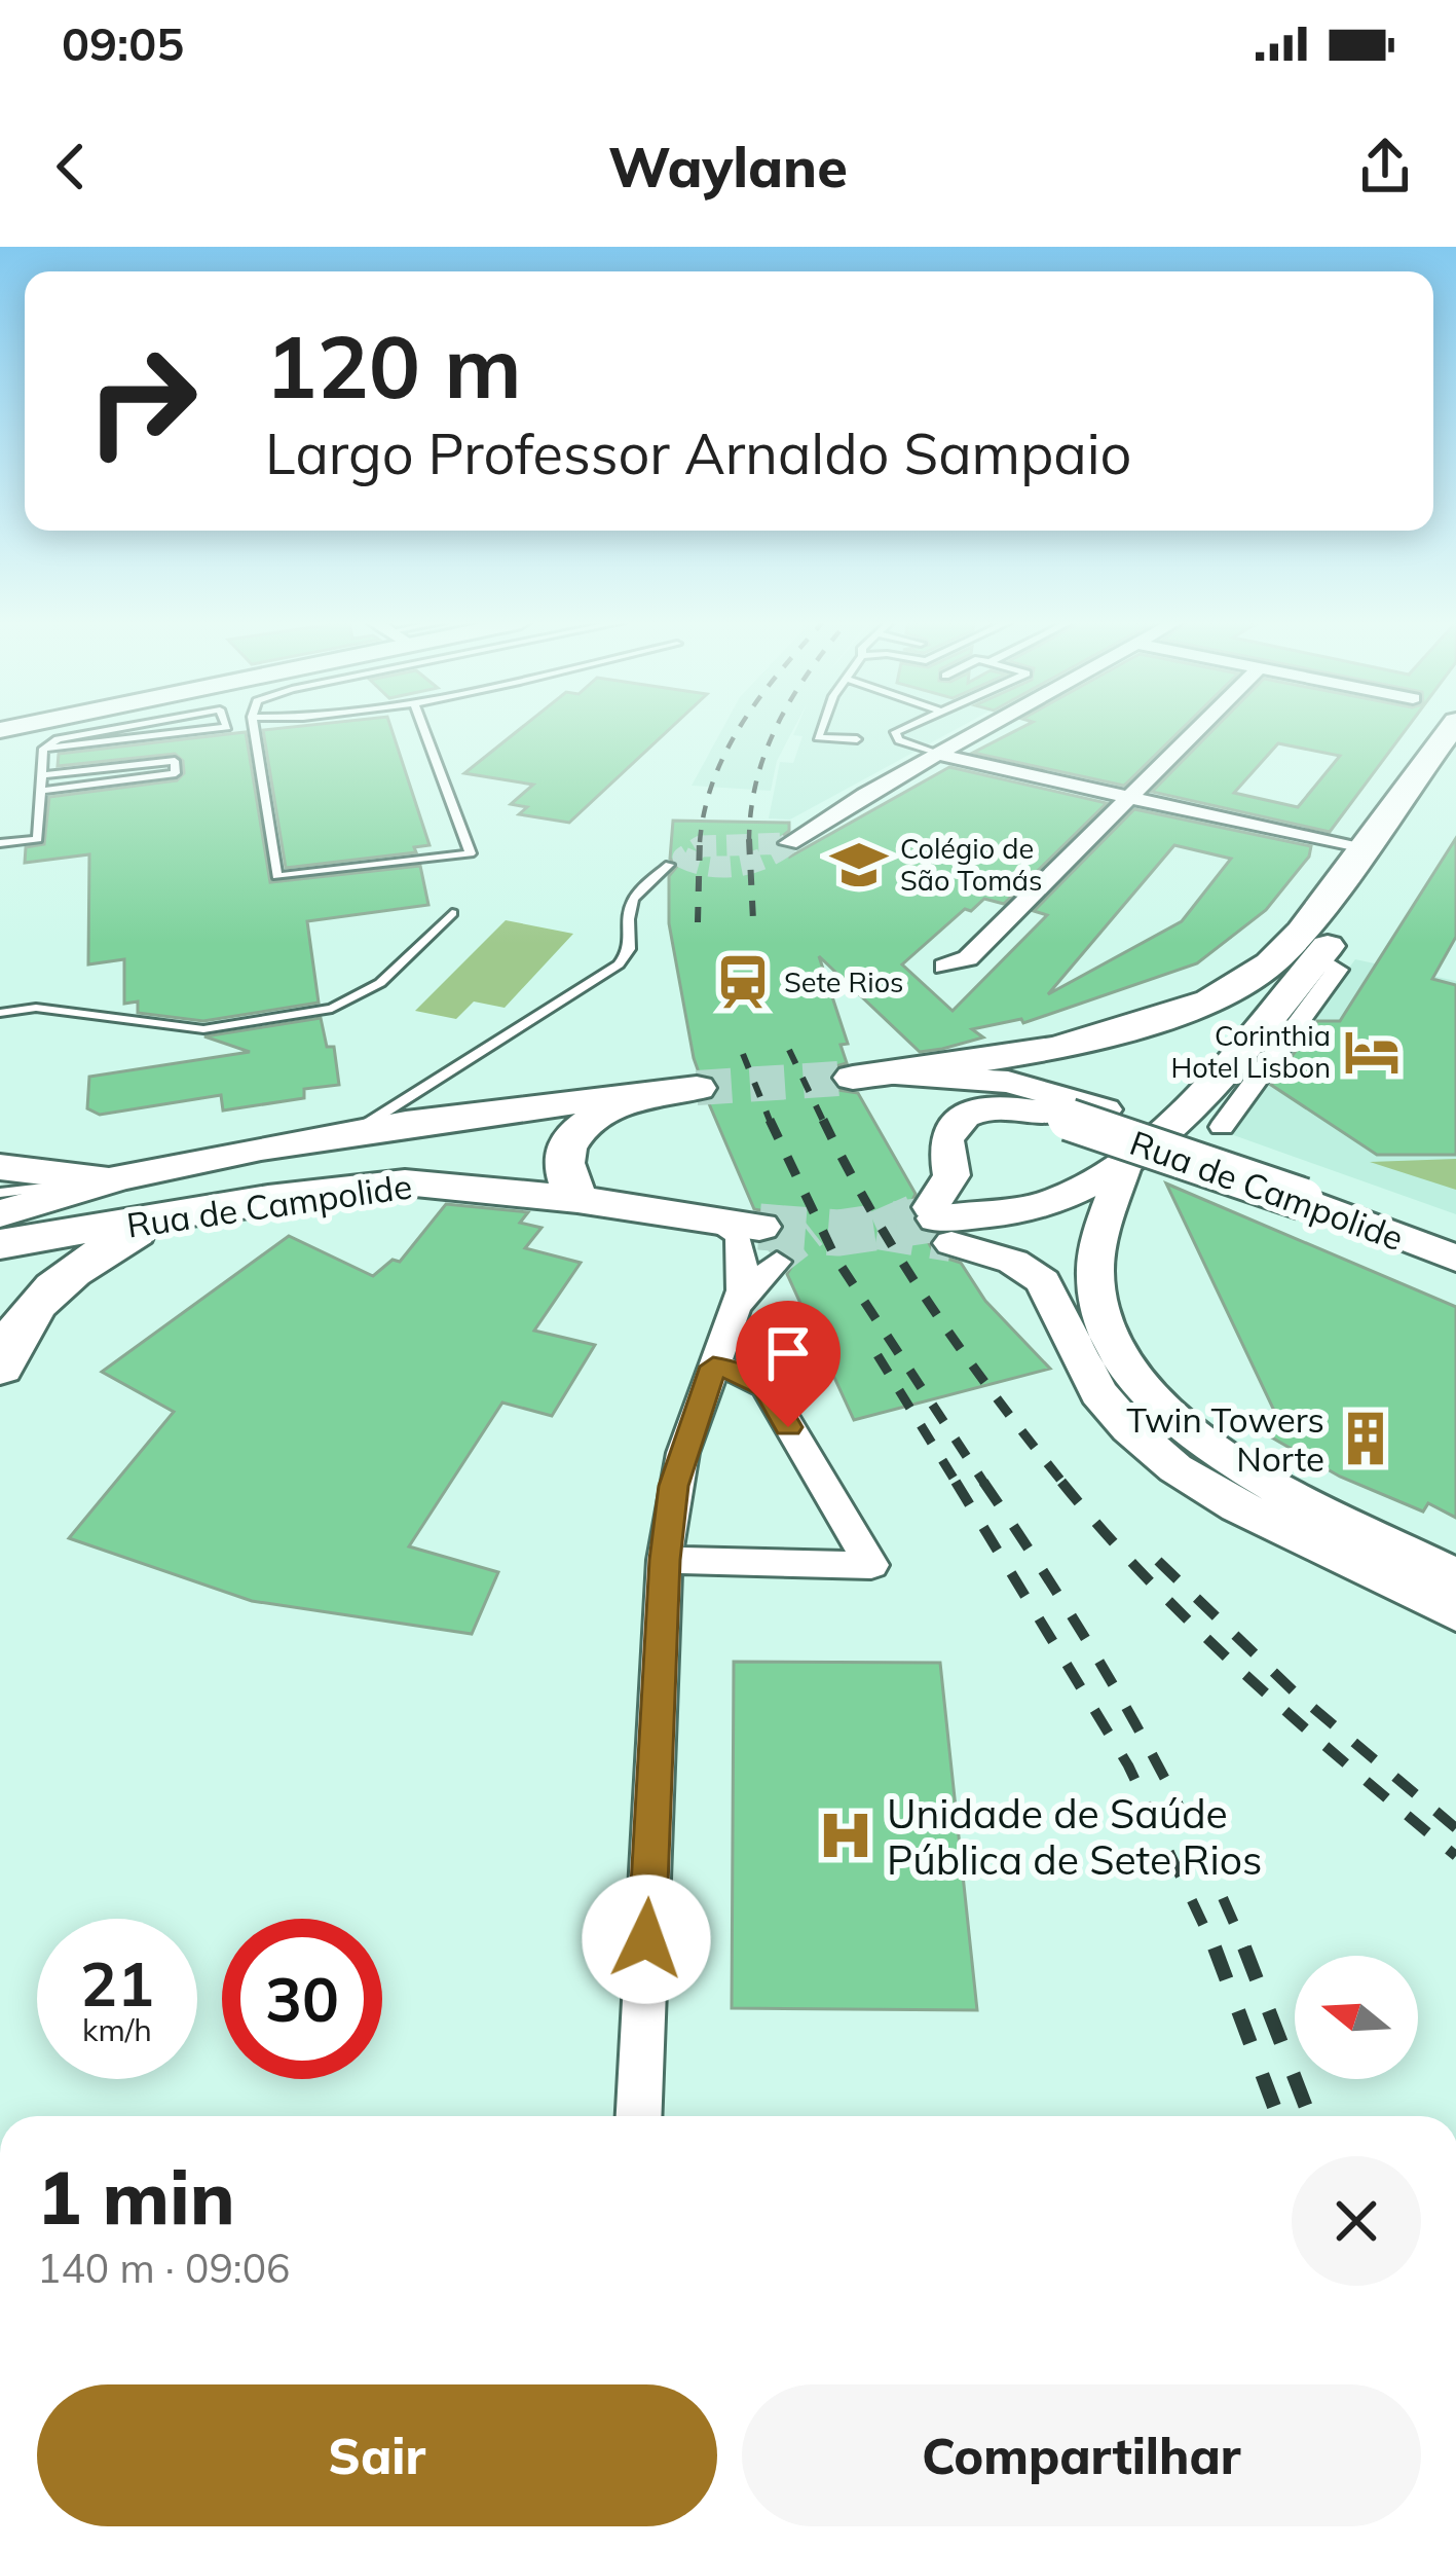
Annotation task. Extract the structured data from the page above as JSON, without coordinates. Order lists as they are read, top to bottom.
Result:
{
  "streets": {
    "main road": ["Rua de Campolide"]
  },
  "places": {
    "school or university": ["Colégio de São Tomás"],
    "station": ["Sete Rios"],
    "hotel": ["Corinthia Hotel Lisbon"],
    "building": ["Twin Towers Norte"],
    "hospital": ["Unidade de Saúde Pública de Sete Rios"]
  },
  "north": "left",
  "page": {
    "status": "09:05",
    "header": "Waylane",
    "turn": ["120 m", "Largo Professor Arnaldo Sampaio"],
    "speed": "21 km/h",
    "limit": "30",
    "heading": ["1 min", "140 m · 09:06"],
    "buttons": ["Sair", "Compartilhar"]
  }
}
